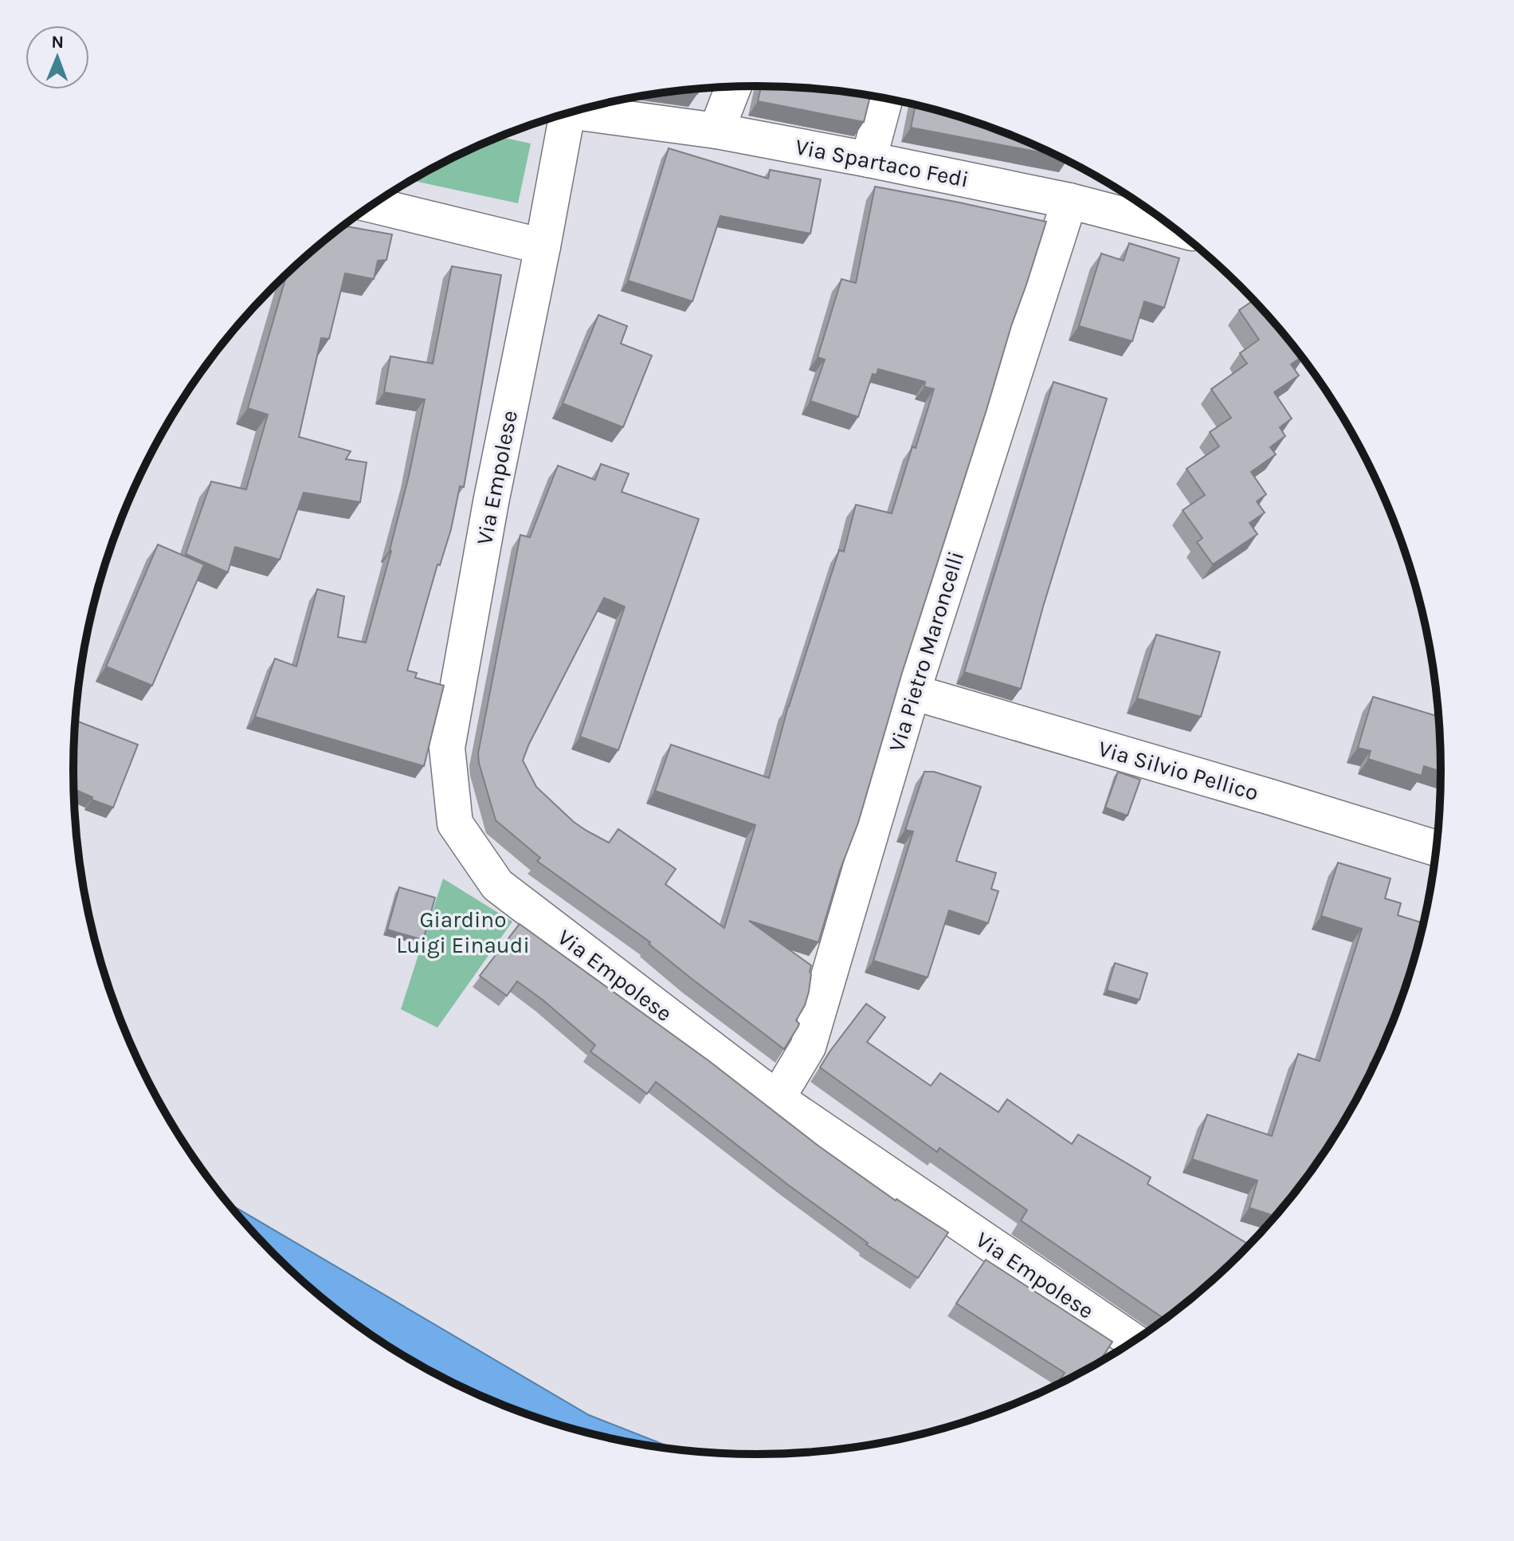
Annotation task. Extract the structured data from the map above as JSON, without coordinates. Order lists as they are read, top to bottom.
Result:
{
  "streets": {
    "street": [
      "Via Spartaco Fedi",
      "Via Empolese",
      "Via Pietro Maroncelli",
      "Via Silvio Pellico"
    ]
  },
  "crossings": [
    ["Via Spartaco Fedi", "Via Pietro Maroncelli"],
    ["Via Empolese", "Via Pietro Maroncelli"],
    ["Via Pietro Maroncelli", "Via Silvio Pellico"]
  ],
  "parks": ["Giardino Luigi Einaudi"],
  "north": "top"
}
